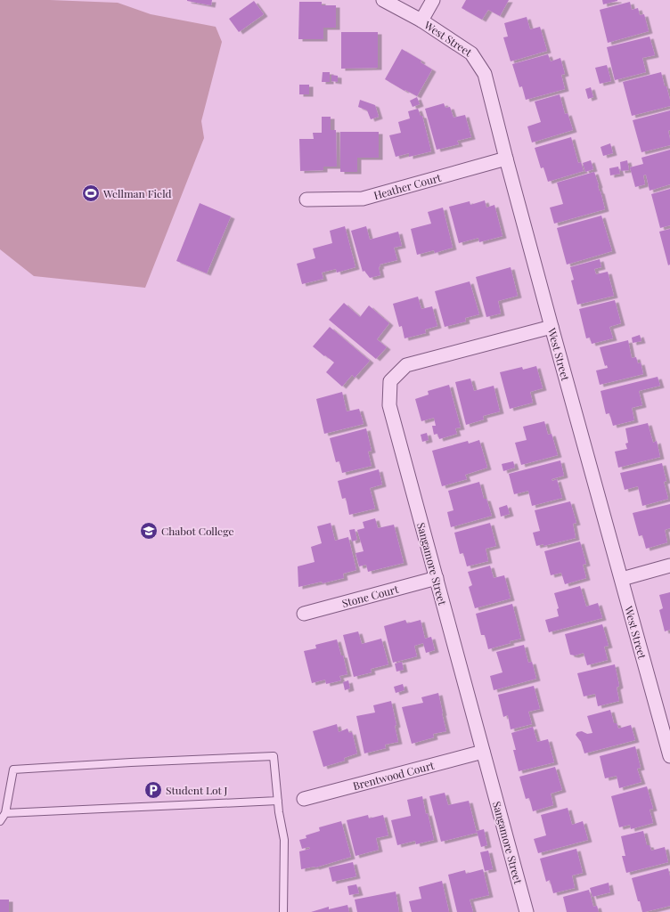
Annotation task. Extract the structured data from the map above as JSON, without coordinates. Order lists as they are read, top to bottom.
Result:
{
  "streets": {
    "street": [
      "West Street",
      "Heather Court",
      "Sangamore Street",
      "Stone Court",
      "Brentwood Court"
    ]
  },
  "crossings": [
    ["West Street", "Heather Court"],
    ["West Street", "Sangamore Street"],
    ["Sangamore Street", "Stone Court"],
    ["Sangamore Street", "Brentwood Court"]
  ],
  "places": {
    "sports": ["Wellman Field"],
    "school or university": ["Chabot College"],
    "parking": ["Student Lot J"]
  }
}
